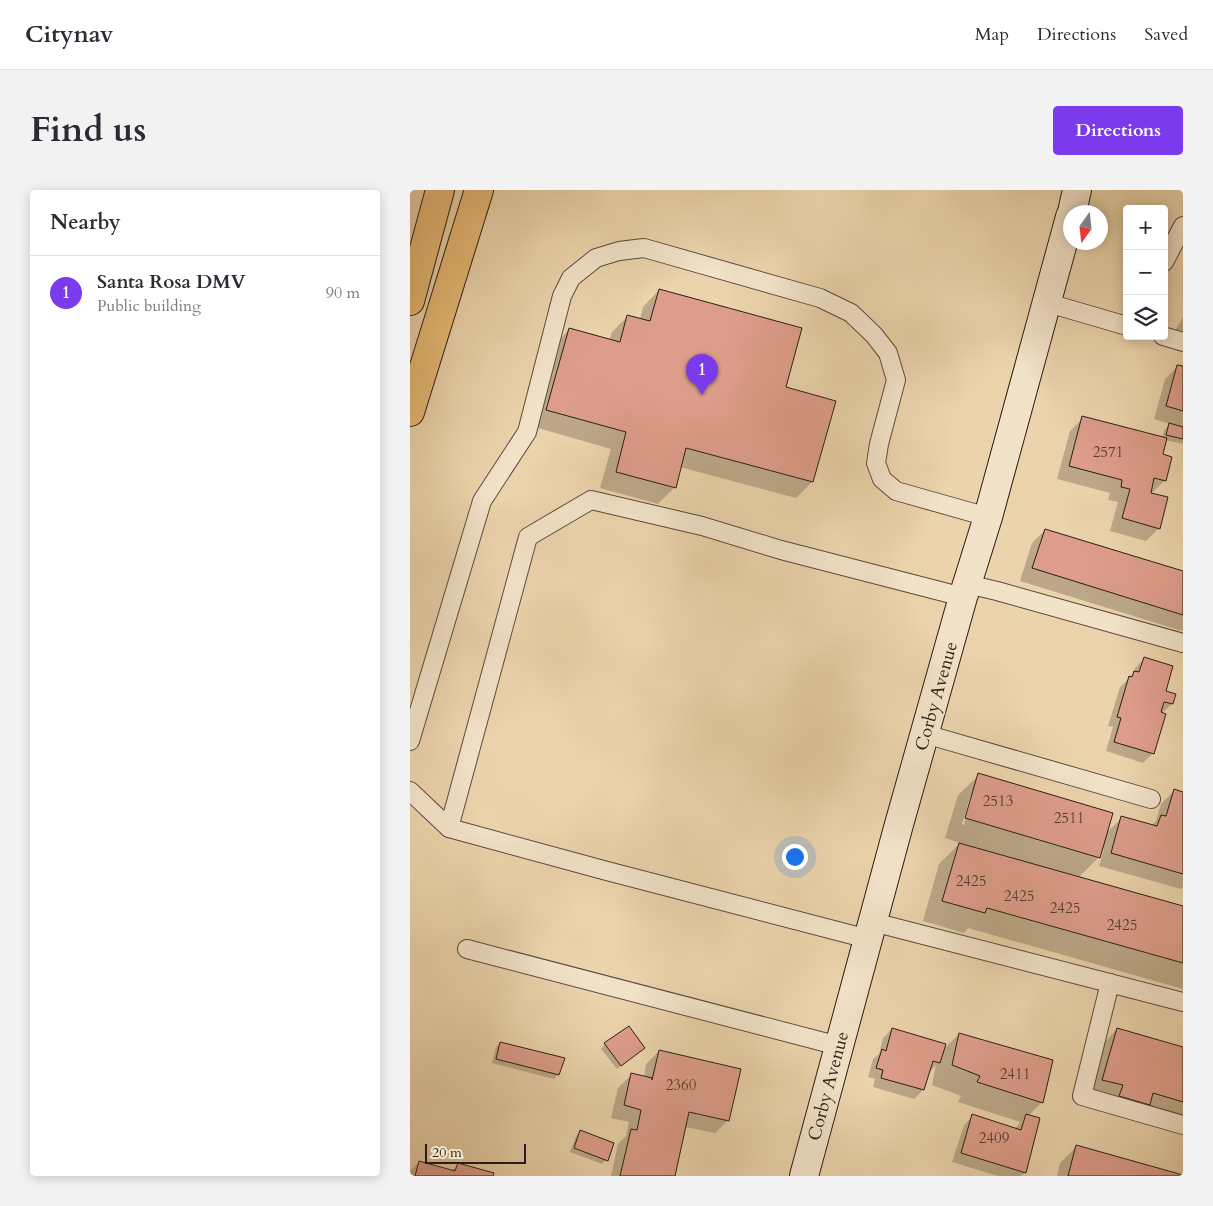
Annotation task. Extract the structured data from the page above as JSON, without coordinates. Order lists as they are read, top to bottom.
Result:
{
  "streets": {
    "street": ["Corby Avenue"]
  },
  "house_numbers": [
    "2571",
    "2513",
    "2511",
    "2425",
    "2425",
    "2425",
    "2425",
    "2411",
    "2360",
    "2409"
  ],
  "scale_bar": "20 m",
  "north": "bottom",
  "page": {
    "header": "Citynav",
    "nav": ["Map", "Directions", "Saved"],
    "title": "Find us",
    "buttons": "Directions",
    "heading": "Nearby",
    "map_buttons": ["+", "−"],
    "list": [
      {
        "mark": "1",
        "name": "Santa Rosa DMV",
        "note": "Public building",
        "value": "90 m"
      }
    ],
    "pins": "1",
    "scale": "20 m"
  }
}
